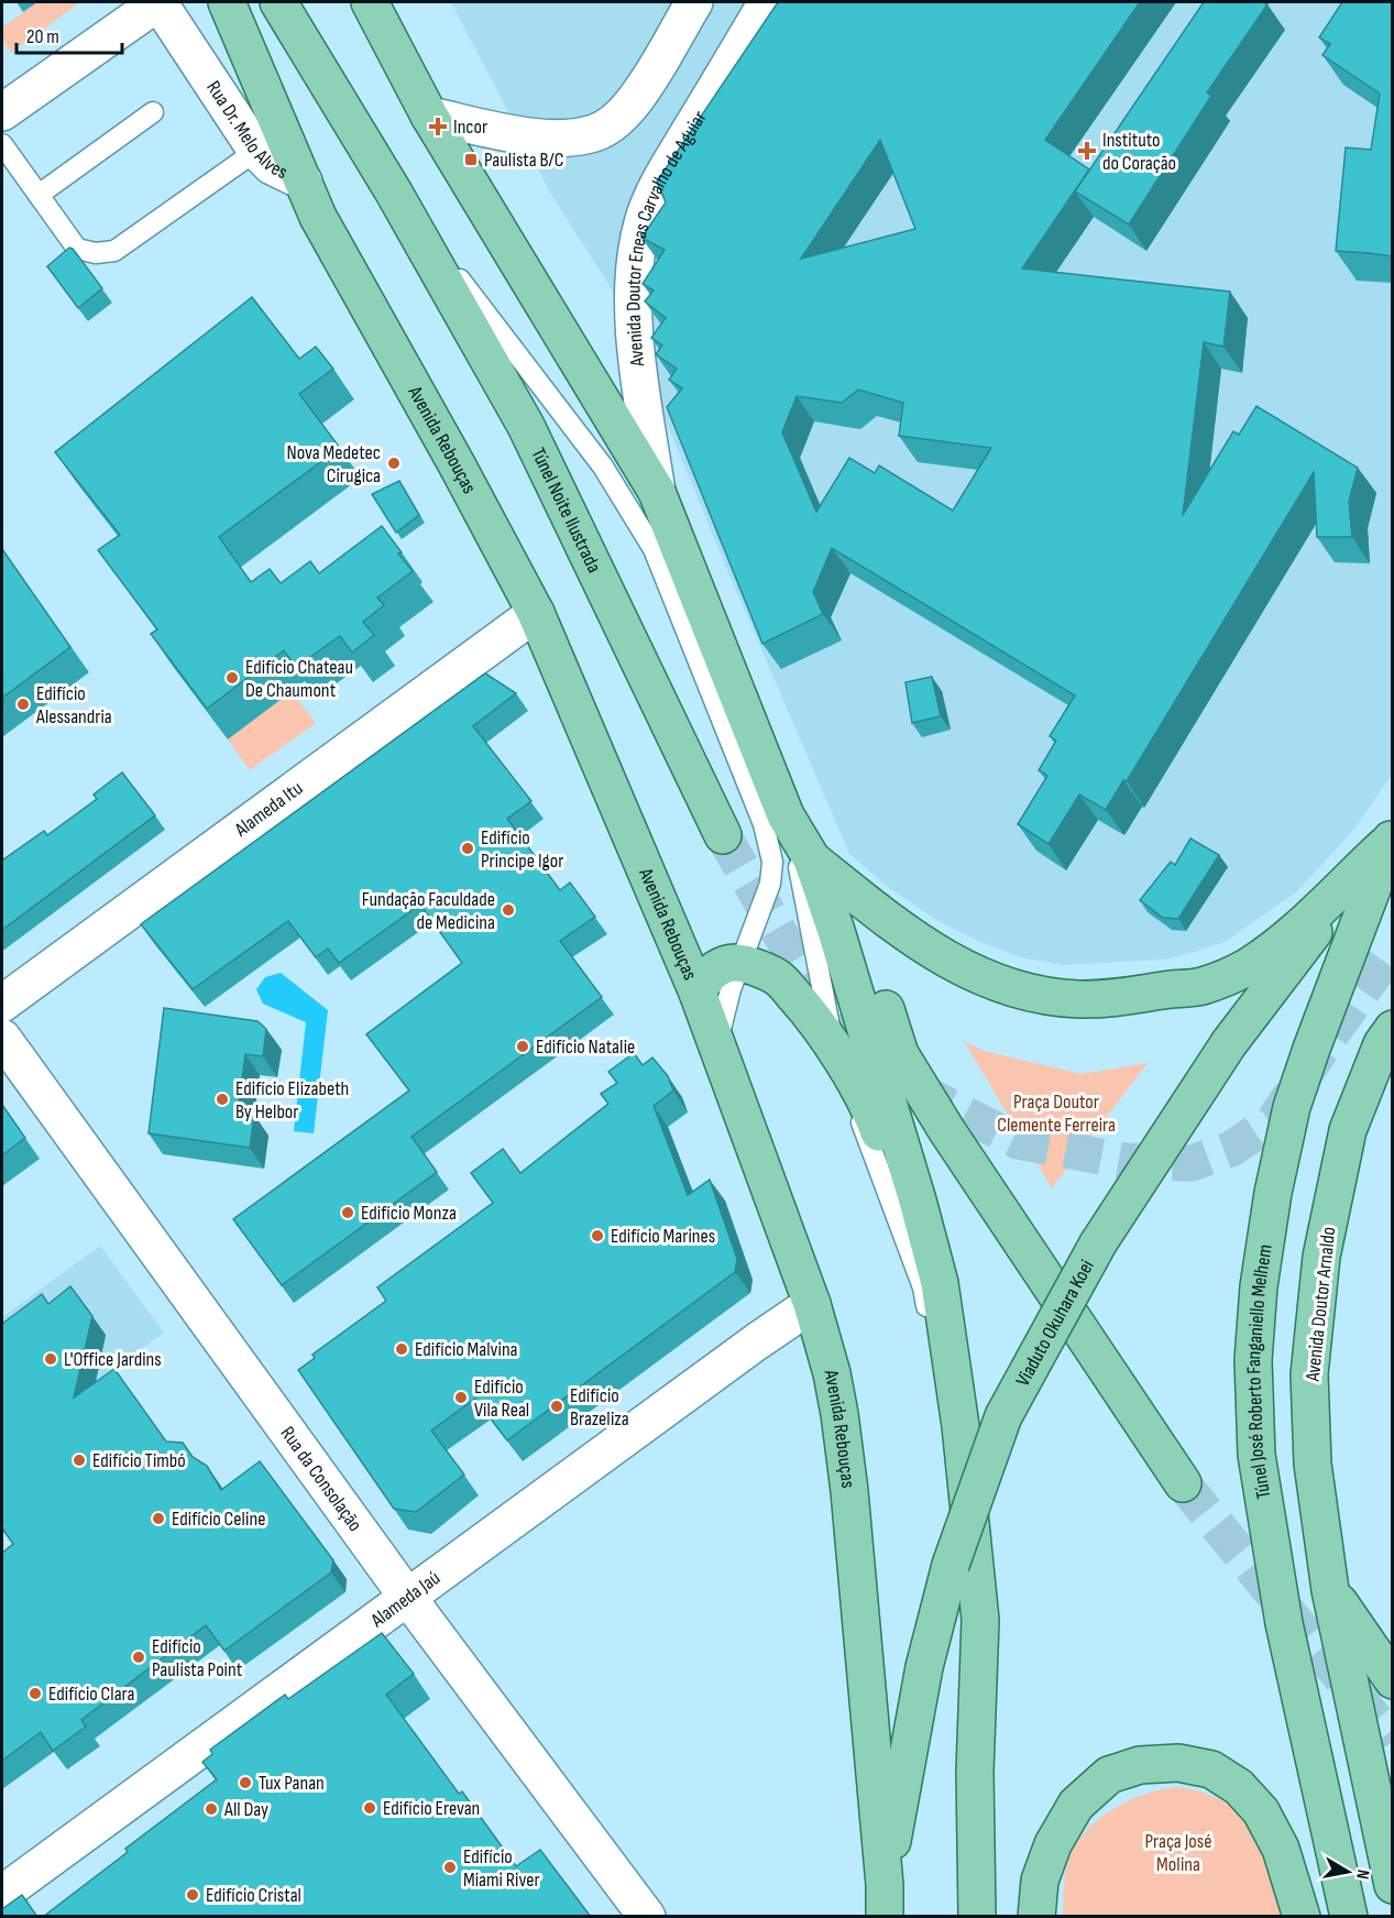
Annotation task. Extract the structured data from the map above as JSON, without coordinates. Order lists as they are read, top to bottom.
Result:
{
  "streets": {
    "main road": [
      "Avenida Rebouças",
      "Túnel Noite Ilustrada",
      "Avenida Doutor Arnaldo",
      "Viaduto Okuhara Koei",
      "Túnel José Roberto Fanganiello Melhem"
    ],
    "street": [
      "Rua Dr. Melo Alves",
      "Avenida Doutor Eneas Carvalho de Aguiar",
      "Alameda Itu",
      "Rua da Consolação",
      "Alameda Jaú"
    ]
  },
  "crossings": [
    ["Rua Dr. Melo Alves", "Avenida Rebouças"],
    ["Avenida Rebouças", "Alameda Itu"],
    ["Avenida Rebouças", "Viaduto Okuhara Koei"],
    ["Avenida Rebouças", "Alameda Jaú"],
    ["Viaduto Okuhara Koei", "Túnel José Roberto Fanganiello Melhem"],
    ["Rua da Consolação", "Alameda Jaú"]
  ],
  "parks": ["Praça Doutor Clemente Ferreira", "Praça José Molina"],
  "places": {
    "health": ["Incor", "Instituto do Coração"],
    "transit": ["Paulista B/C"],
    "other": [
      "Nova Medetec Cirugica",
      "Edifício Chateau De Chaumont",
      "Edifício Alessandria",
      "Edifício Principe Igor",
      "Fundação Faculdade de Medicina",
      "Edifício Natalie",
      "Edifício Elizabeth By Helbor",
      "Edifício Monza",
      "Edifício Marines",
      "Edifício Malvina",
      "L'Office Jardins",
      "Edifício Vila Real",
      "Edifício Brazeliza",
      "Edifício Timbó",
      "Edifício Celine",
      "Edifício Paulista Point",
      "Edifício Clara",
      "Tux Panan",
      "Edifício Erevan",
      "All Day",
      "Edifício Miami River",
      "Edifício Cristal"
    ]
  },
  "scale_bar": "20 m",
  "north": "right"
}
